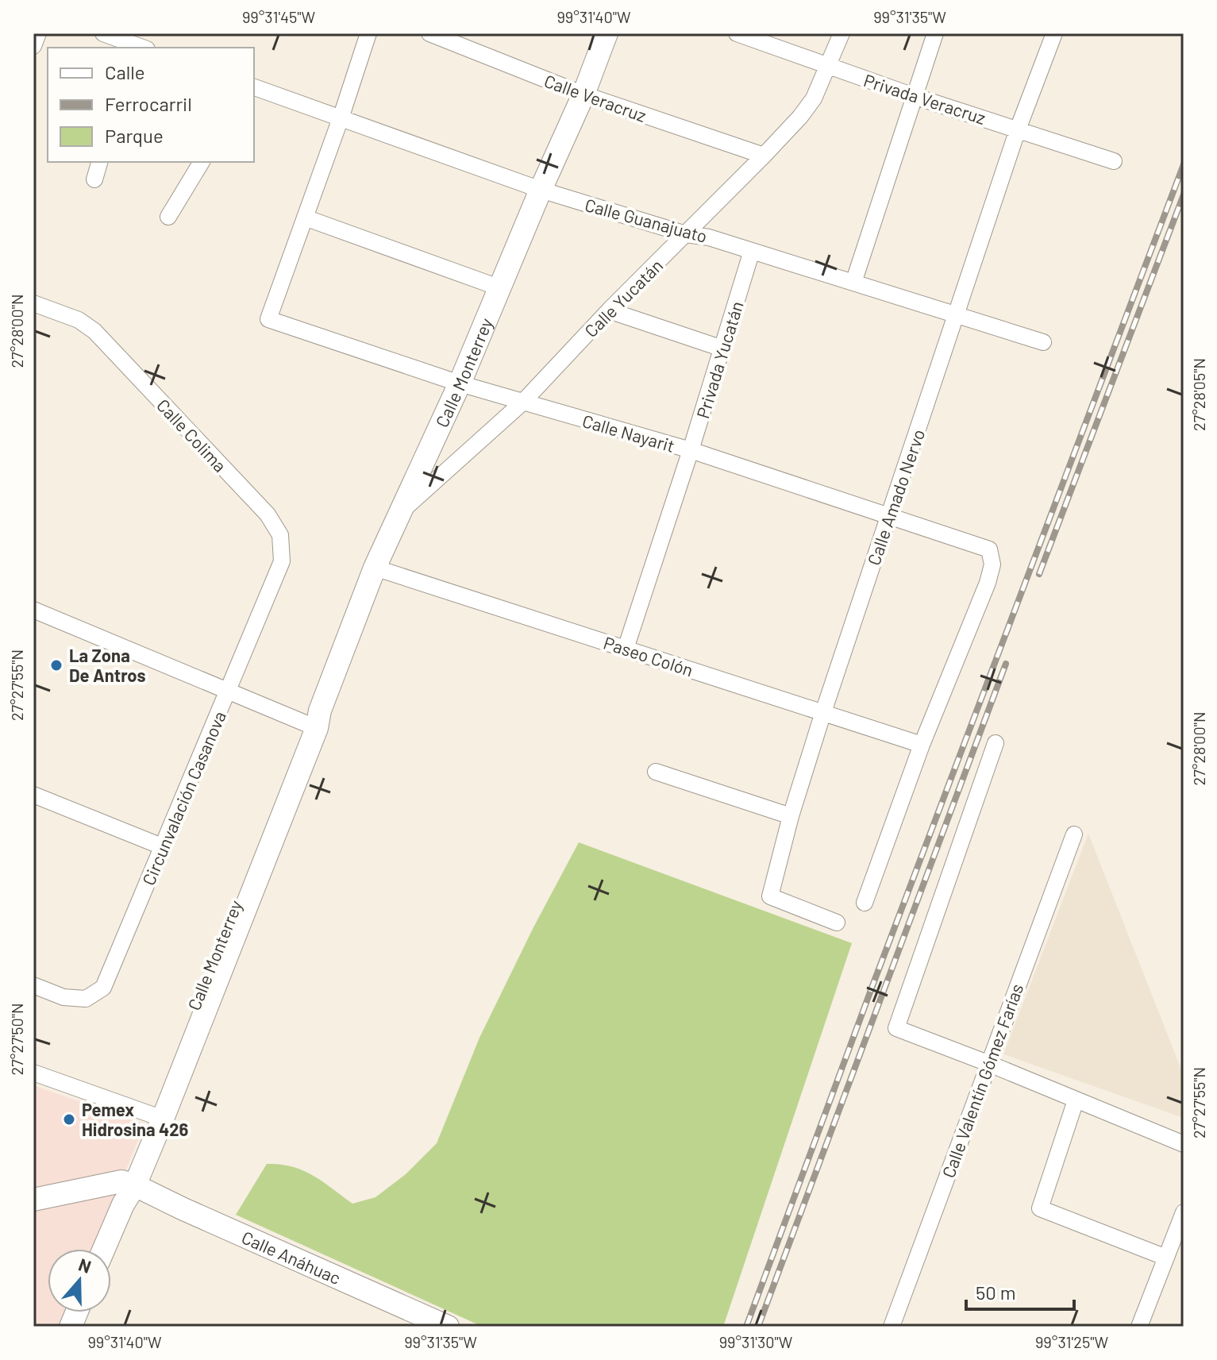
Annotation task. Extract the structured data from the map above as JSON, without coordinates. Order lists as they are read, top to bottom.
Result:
{
  "streets": {
    "street": [
      "Calle Veracruz",
      "Privada Veracruz",
      "Calle Guanajuato",
      "Calle Yucatán",
      "Privada Yucatán",
      "Calle Monterrey",
      "Calle Nayarit",
      "Calle Colima",
      "Calle Amado Nervo",
      "Paseo Colón",
      "Circunvalación Casanova",
      "Calle Valentín Gómez Farías",
      "Calle Anáhuac"
    ]
  },
  "crossings": [
    ["Calle Veracruz", "Calle Yucatán"],
    ["Calle Veracruz", "Calle Monterrey"],
    ["Privada Veracruz", "Calle Yucatán"],
    ["Privada Veracruz", "Calle Amado Nervo"],
    ["Calle Guanajuato", "Calle Yucatán"],
    ["Calle Guanajuato", "Privada Yucatán"],
    ["Calle Guanajuato", "Calle Monterrey"],
    ["Calle Guanajuato", "Calle Amado Nervo"],
    ["Calle Yucatán", "Calle Monterrey"],
    ["Calle Yucatán", "Calle Nayarit"],
    ["Privada Yucatán", "Calle Nayarit"],
    ["Privada Yucatán", "Paseo Colón"],
    ["Calle Monterrey", "Calle Nayarit"],
    ["Calle Monterrey", "Paseo Colón"],
    ["Calle Monterrey", "Calle Anáhuac"],
    ["Calle Nayarit", "Calle Amado Nervo"],
    ["Calle Nayarit", "Paseo Colón"],
    ["Calle Colima", "Circunvalación Casanova"],
    ["Calle Amado Nervo", "Paseo Colón"]
  ],
  "places": ["La Zona De Antros", "Pemex Hidrosina 426"],
  "legend": ["Calle", "Ferrocarril", "Parque"],
  "scale_bar": "50 m",
  "north": "top",
  "coordinates": [
    "99°31'45\"W",
    "99°31'40\"W",
    "99°31'35\"W",
    "27°28'00\"N",
    "27°28'05\"N",
    "27°27'55\"N",
    "27°27'50\"N",
    "99°31'30\"W",
    "99°31'25\"W"
  ]
}
